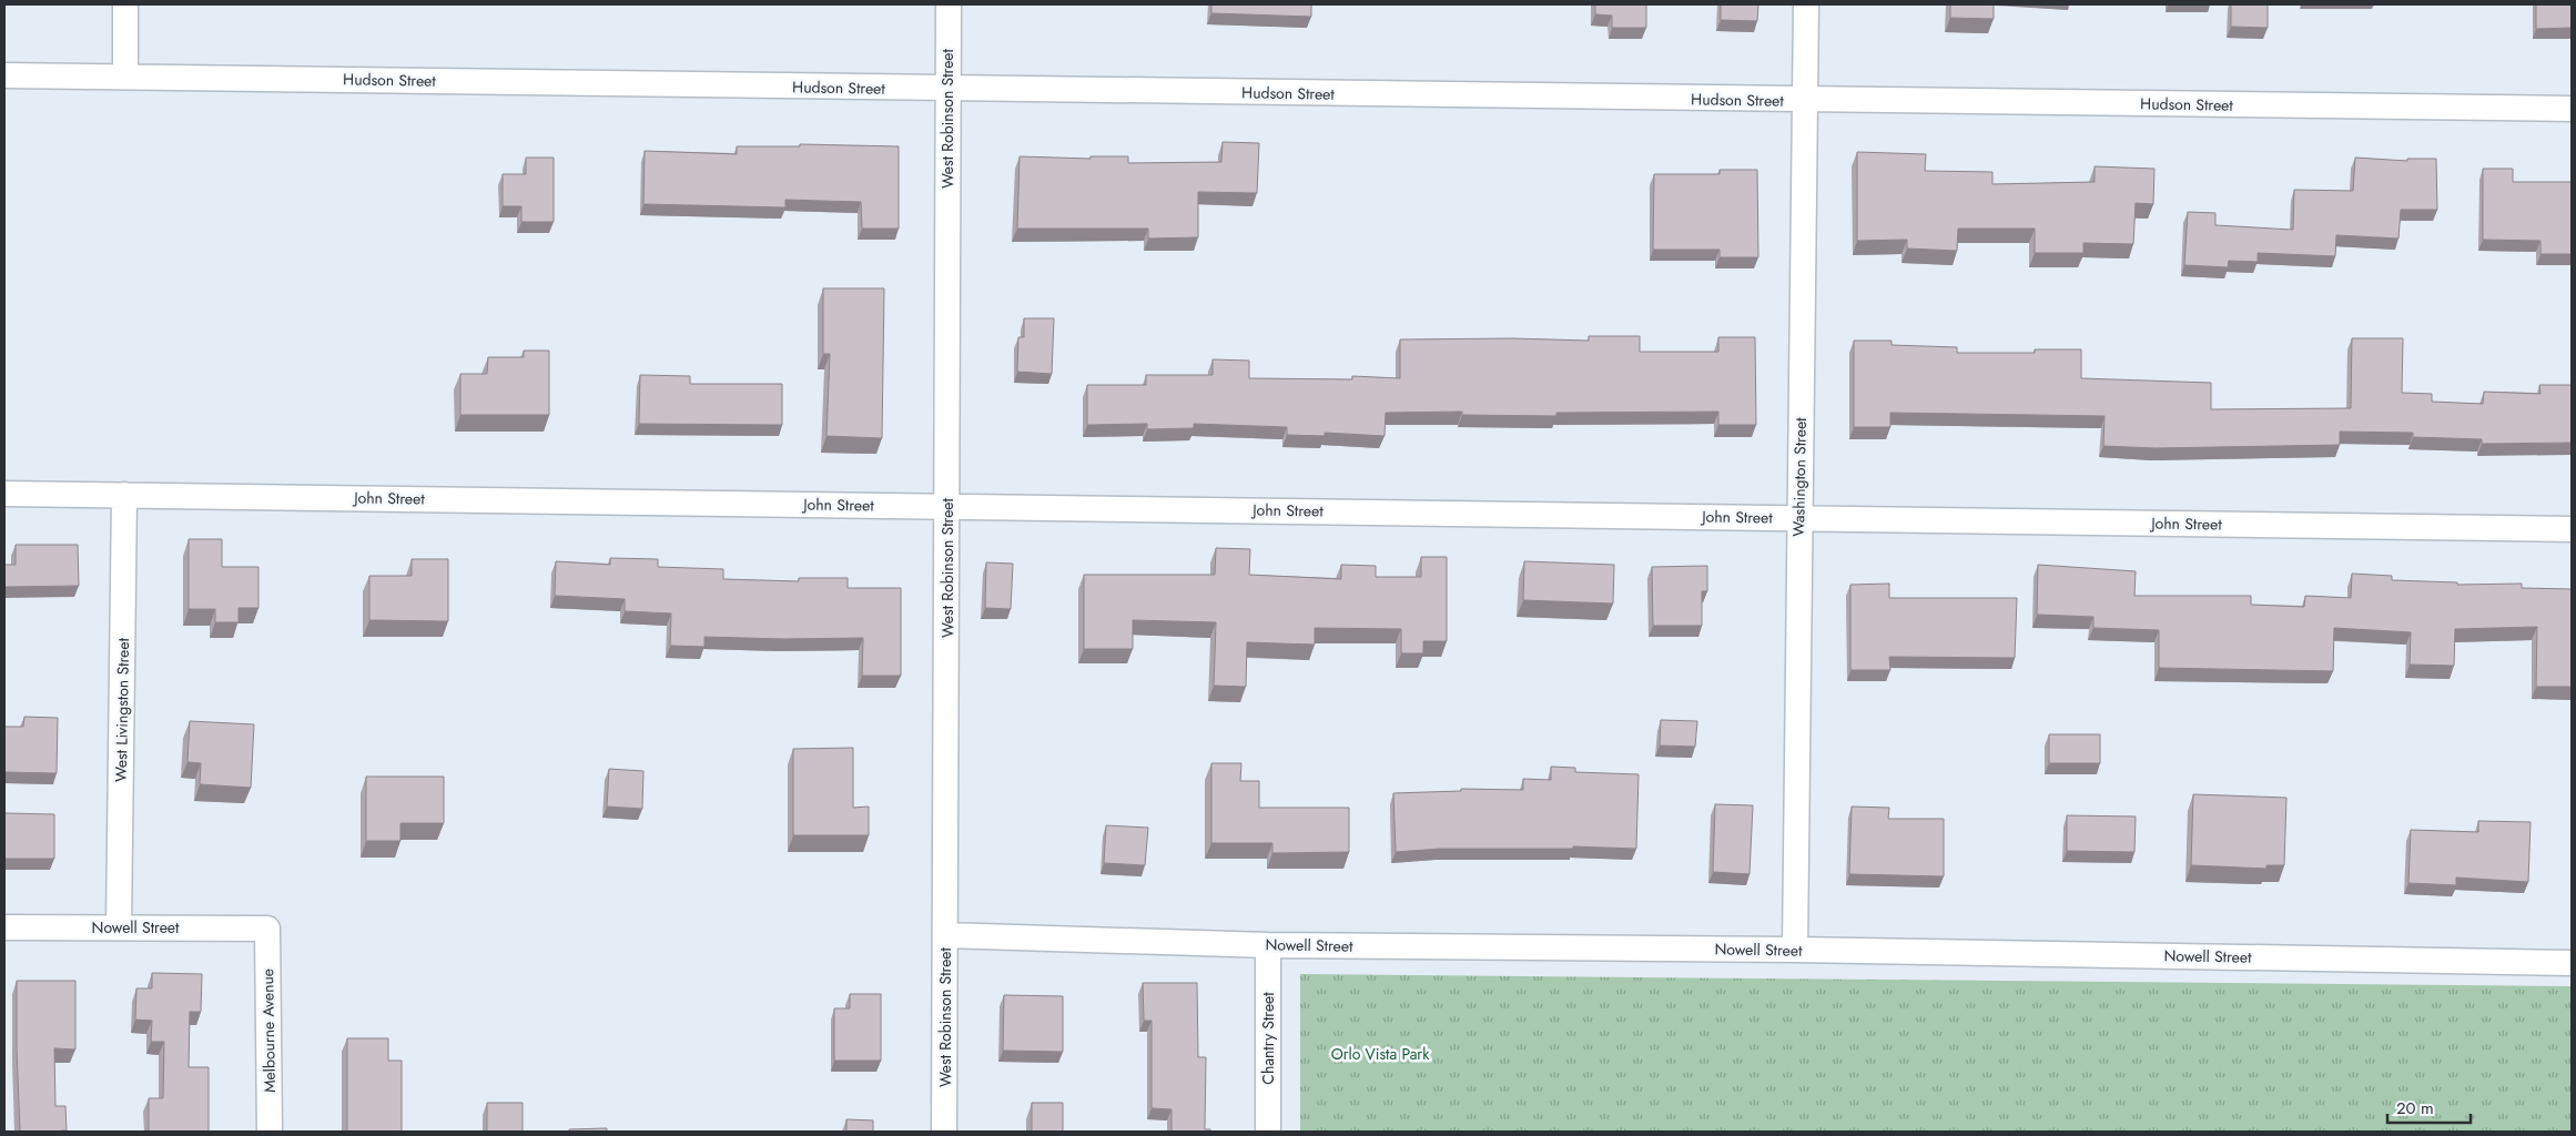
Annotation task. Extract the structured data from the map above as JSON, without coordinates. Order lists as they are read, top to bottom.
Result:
{
  "streets": {
    "street": [
      "Hudson Street",
      "West Robinson Street",
      "Washington Street",
      "John Street",
      "West Livingston Street",
      "Nowell Street",
      "Melbourne Avenue",
      "Chantry Street"
    ]
  },
  "crossings": [
    ["Hudson Street", "West Robinson Street"],
    ["Hudson Street", "Washington Street"],
    ["West Robinson Street", "John Street"],
    ["West Robinson Street", "Nowell Street"],
    ["Washington Street", "John Street"],
    ["Washington Street", "Nowell Street"],
    ["John Street", "West Livingston Street"],
    ["West Livingston Street", "Nowell Street"],
    ["Nowell Street", "Melbourne Avenue"],
    ["Nowell Street", "Chantry Street"]
  ],
  "parks": ["Orlo Vista Park"],
  "scale_bar": "20 m"
}
